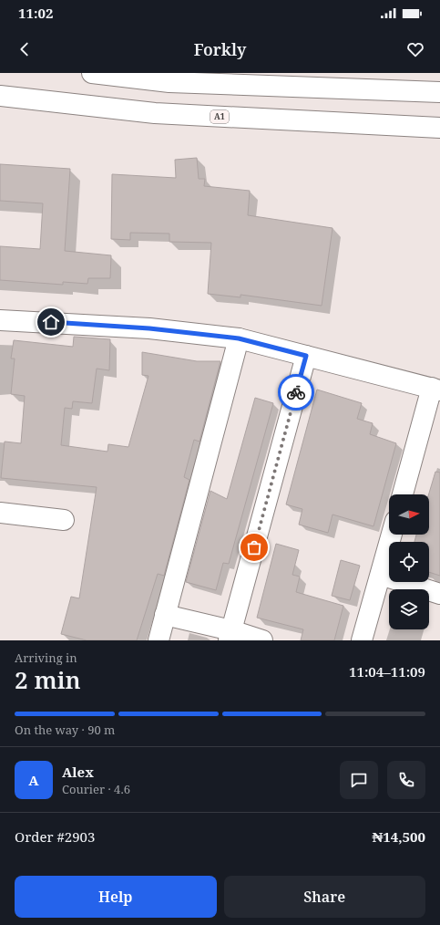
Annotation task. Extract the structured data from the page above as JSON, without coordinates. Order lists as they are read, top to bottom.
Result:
{
  "streets": {
    "main road": ["A1"]
  },
  "north": "right",
  "page": {
    "status": "11:02",
    "header": "Forkly",
    "heading": ["2 min", "Arriving in", "11:04–11:09"],
    "panel": [
      "Alex",
      "Courier · 4.6",
      "Order #2903",
      "₦14,500"
    ],
    "bar": "On the way · 90 m",
    "round": "A",
    "buttons": ["Help", "Share"]
  }
}
